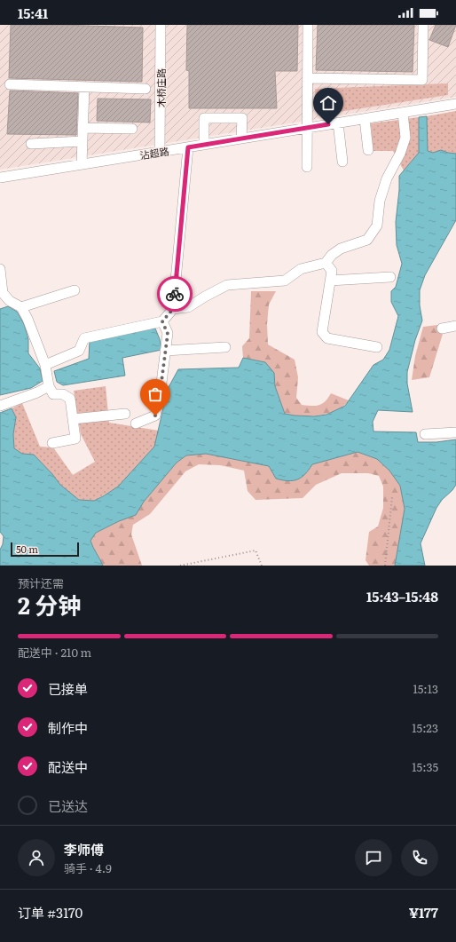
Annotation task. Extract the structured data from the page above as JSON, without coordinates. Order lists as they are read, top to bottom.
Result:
{
  "streets": {
    "street": ["木桥庄路", "沾超路"]
  },
  "crossings": [
    ["木桥庄路", "沾超路"]
  ],
  "scale_bar": "50 m",
  "page": {
    "status": "15:41",
    "scale": "50 m",
    "heading": ["2 分钟", "预计还需", "15:43–15:48"],
    "panel": [
      "李师傅",
      "骑手 · 4.9",
      "订单 #3170",
      "¥177"
    ],
    "bar": "配送中 · 210 m",
    "list": [
      ["已接单", "15:13"],
      ["制作中", "15:23"],
      ["配送中", "15:35"],
      "已送达"
    ]
  }
}
